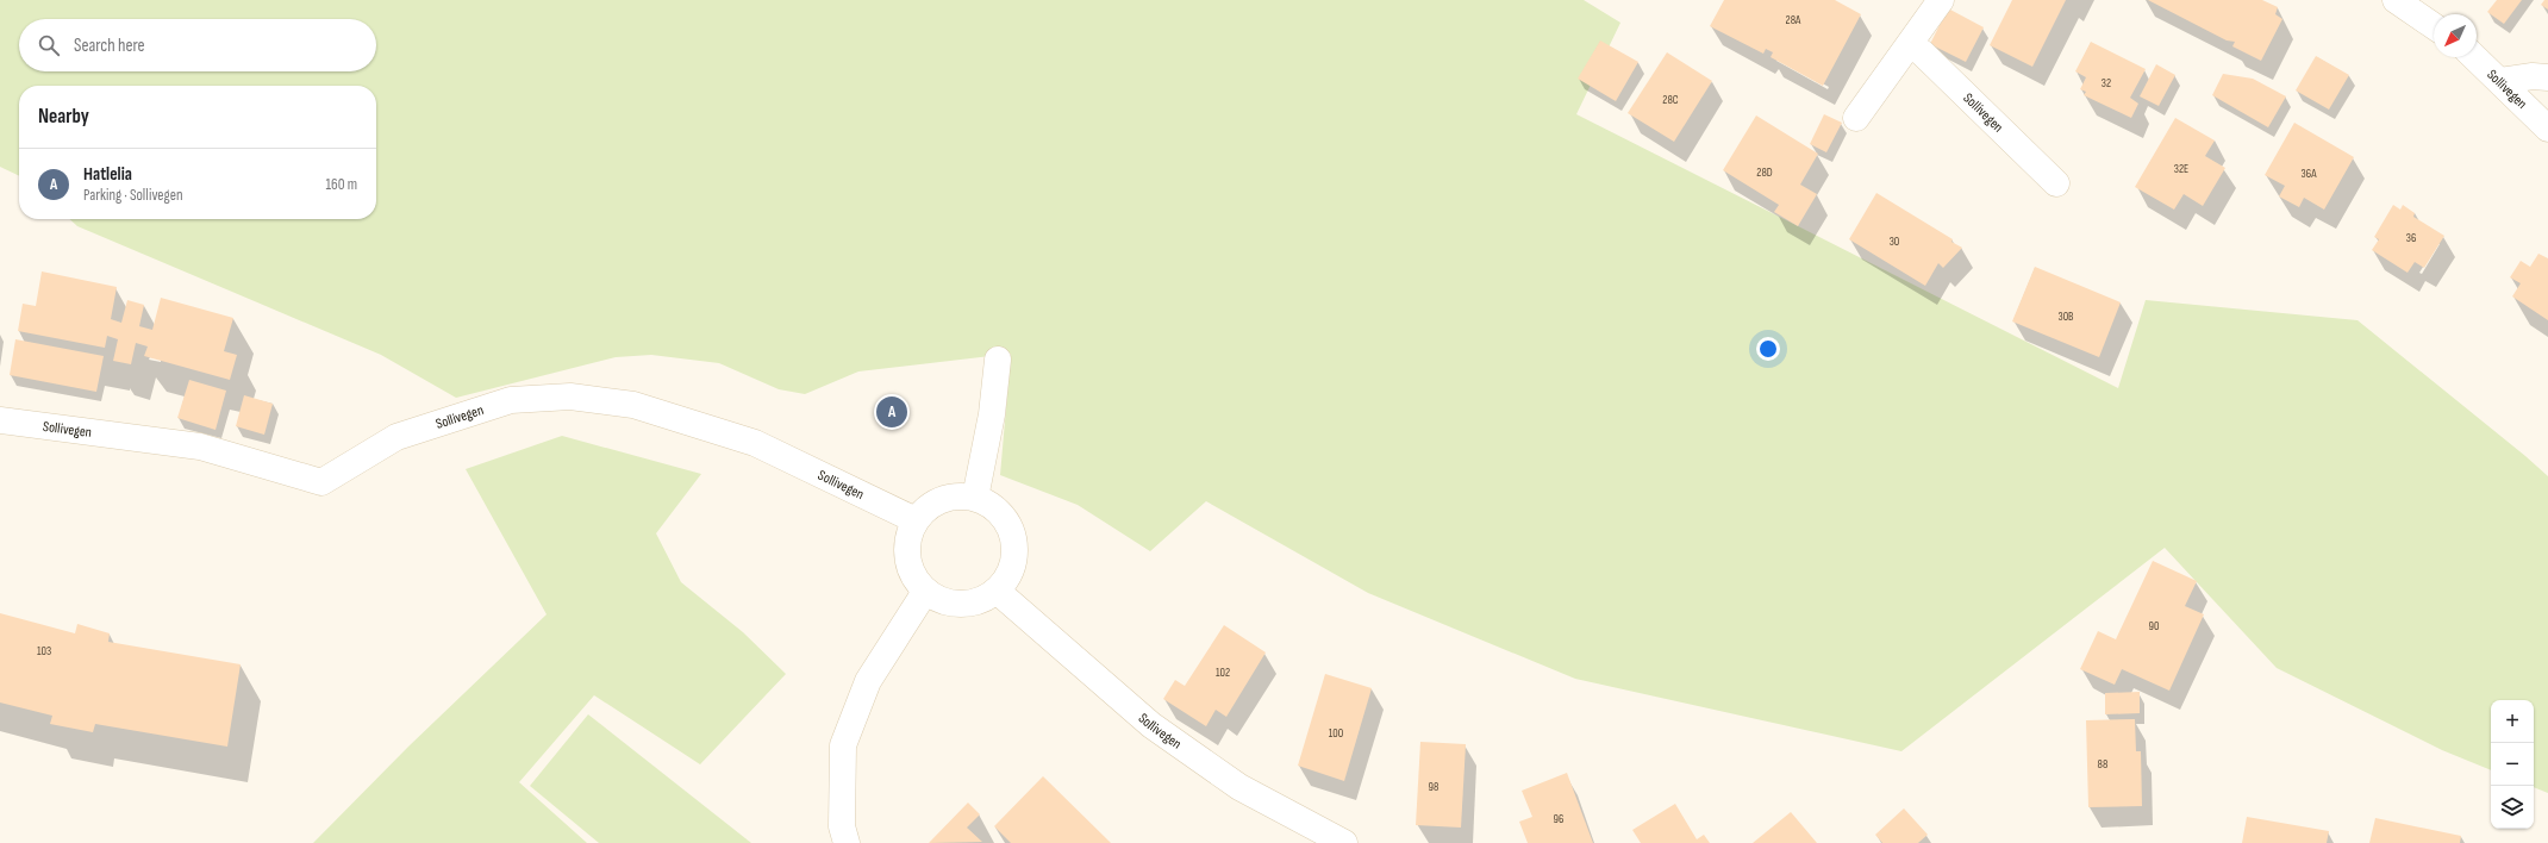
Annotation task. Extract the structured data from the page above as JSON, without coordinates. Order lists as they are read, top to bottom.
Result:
{
  "streets": {
    "street": ["Sollivegen"]
  },
  "house_numbers": [
    "28A",
    "32",
    "28C",
    "32E",
    "28D",
    "36A",
    "36",
    "30",
    "30B",
    "90",
    "103",
    "102",
    "100",
    "88",
    "98",
    "96"
  ],
  "north": "bottom left",
  "page": {
    "search": "Search here",
    "heading": "Nearby",
    "list": [
      {
        "mark": "A",
        "name": "Hatlelia",
        "note": "Parking · Sollivegen",
        "value": "160 m"
      }
    ],
    "pins": "A",
    "map_buttons": ["+", "−"]
  }
}
